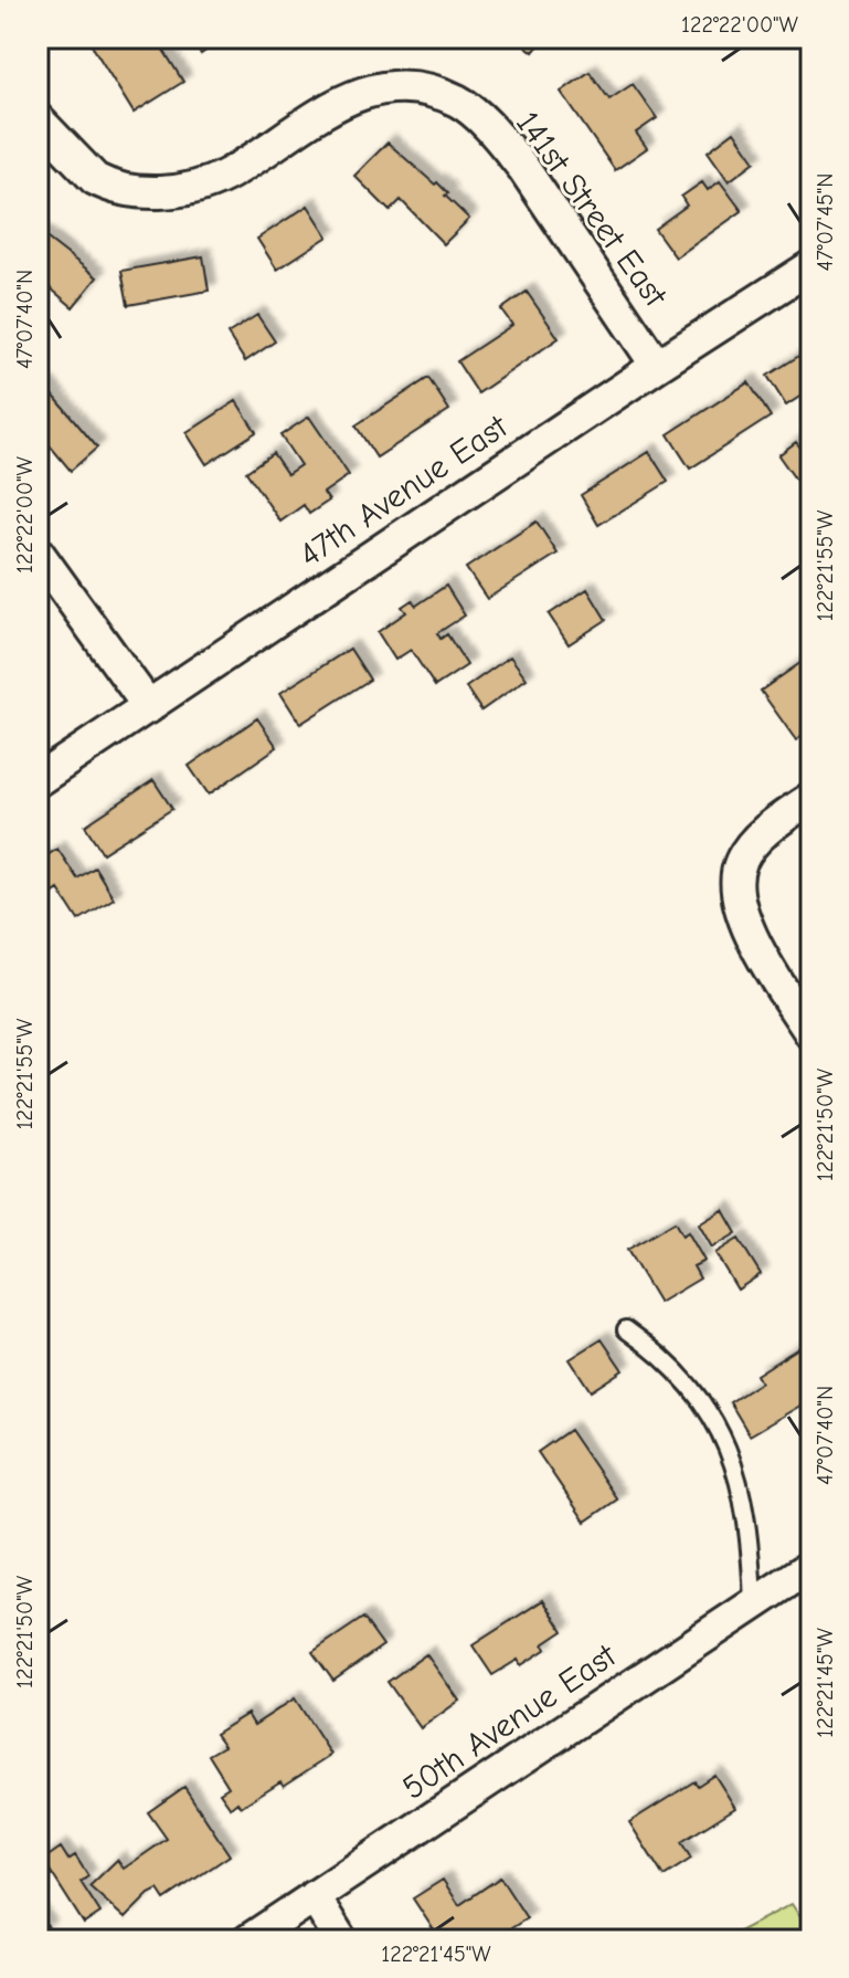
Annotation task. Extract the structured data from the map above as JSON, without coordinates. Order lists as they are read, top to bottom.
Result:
{
  "streets": {
    "street": ["141st Street East", "47th Avenue East", "50th Avenue East"]
  },
  "crossings": [
    ["141st Street East", "47th Avenue East"]
  ],
  "coordinates": [
    "122°22'00\"W",
    "47°07'45\"N",
    "47°07'40\"N",
    "122°21'55\"W",
    "122°21'50\"W",
    "122°21'45\"W"
  ]
}
